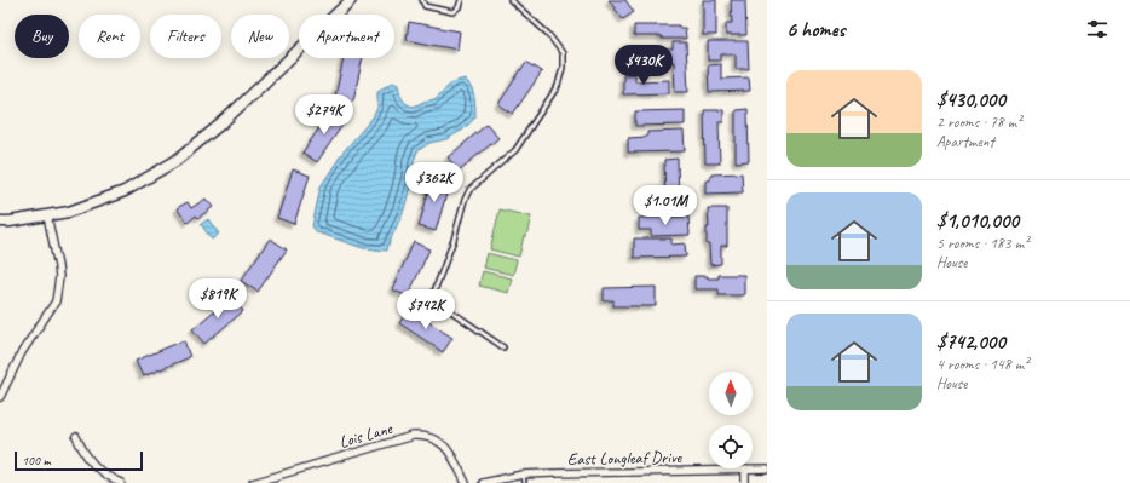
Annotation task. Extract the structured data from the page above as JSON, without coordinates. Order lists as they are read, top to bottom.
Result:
{
  "streets": {
    "street": ["Lois Lane", "East Longleaf Drive"]
  },
  "scale_bar": "100 m",
  "north": "top",
  "page": {
    "heading": "6 homes",
    "chip": [
      "Buy",
      "Rent",
      "Filters",
      "New",
      "Apartment"
    ],
    "price": [
      "$430K",
      "$274K",
      "$362K",
      "$1.01M",
      "$819K",
      "$742K"
    ],
    "list": [
      {
        "name": "$430,000",
        "note": "2 rooms · 78 m² · Apartment"
      },
      {
        "name": "$1,010,000",
        "note": "5 rooms · 183 m² · House"
      },
      {
        "name": "$742,000",
        "note": "4 rooms · 148 m² · House"
      }
    ],
    "scale": "100 m"
  }
}
